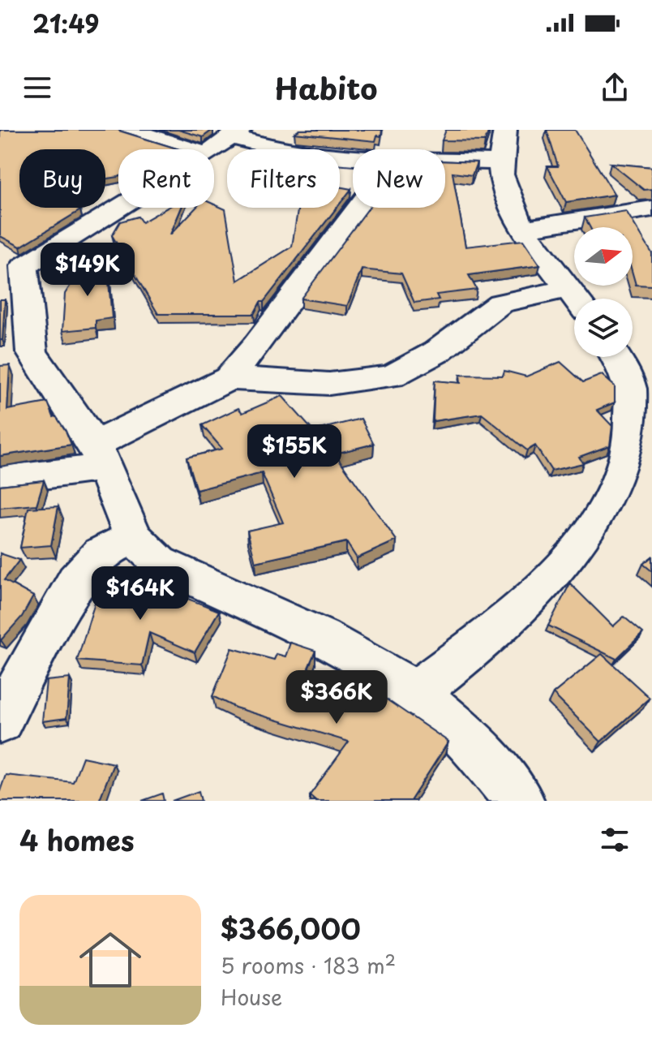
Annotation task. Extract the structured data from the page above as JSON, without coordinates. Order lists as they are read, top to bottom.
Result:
{
  "north": "right",
  "page": {
    "status": "21:49",
    "header": "Habito",
    "chip": [
      "Buy",
      "Rent",
      "Filters",
      "New"
    ],
    "price": [
      "$149K",
      "$155K",
      "$164K",
      "$366K"
    ],
    "heading": "4 homes",
    "list": [
      {
        "name": "$366,000",
        "note": "5 rooms · 183 m² · House"
      }
    ]
  }
}
